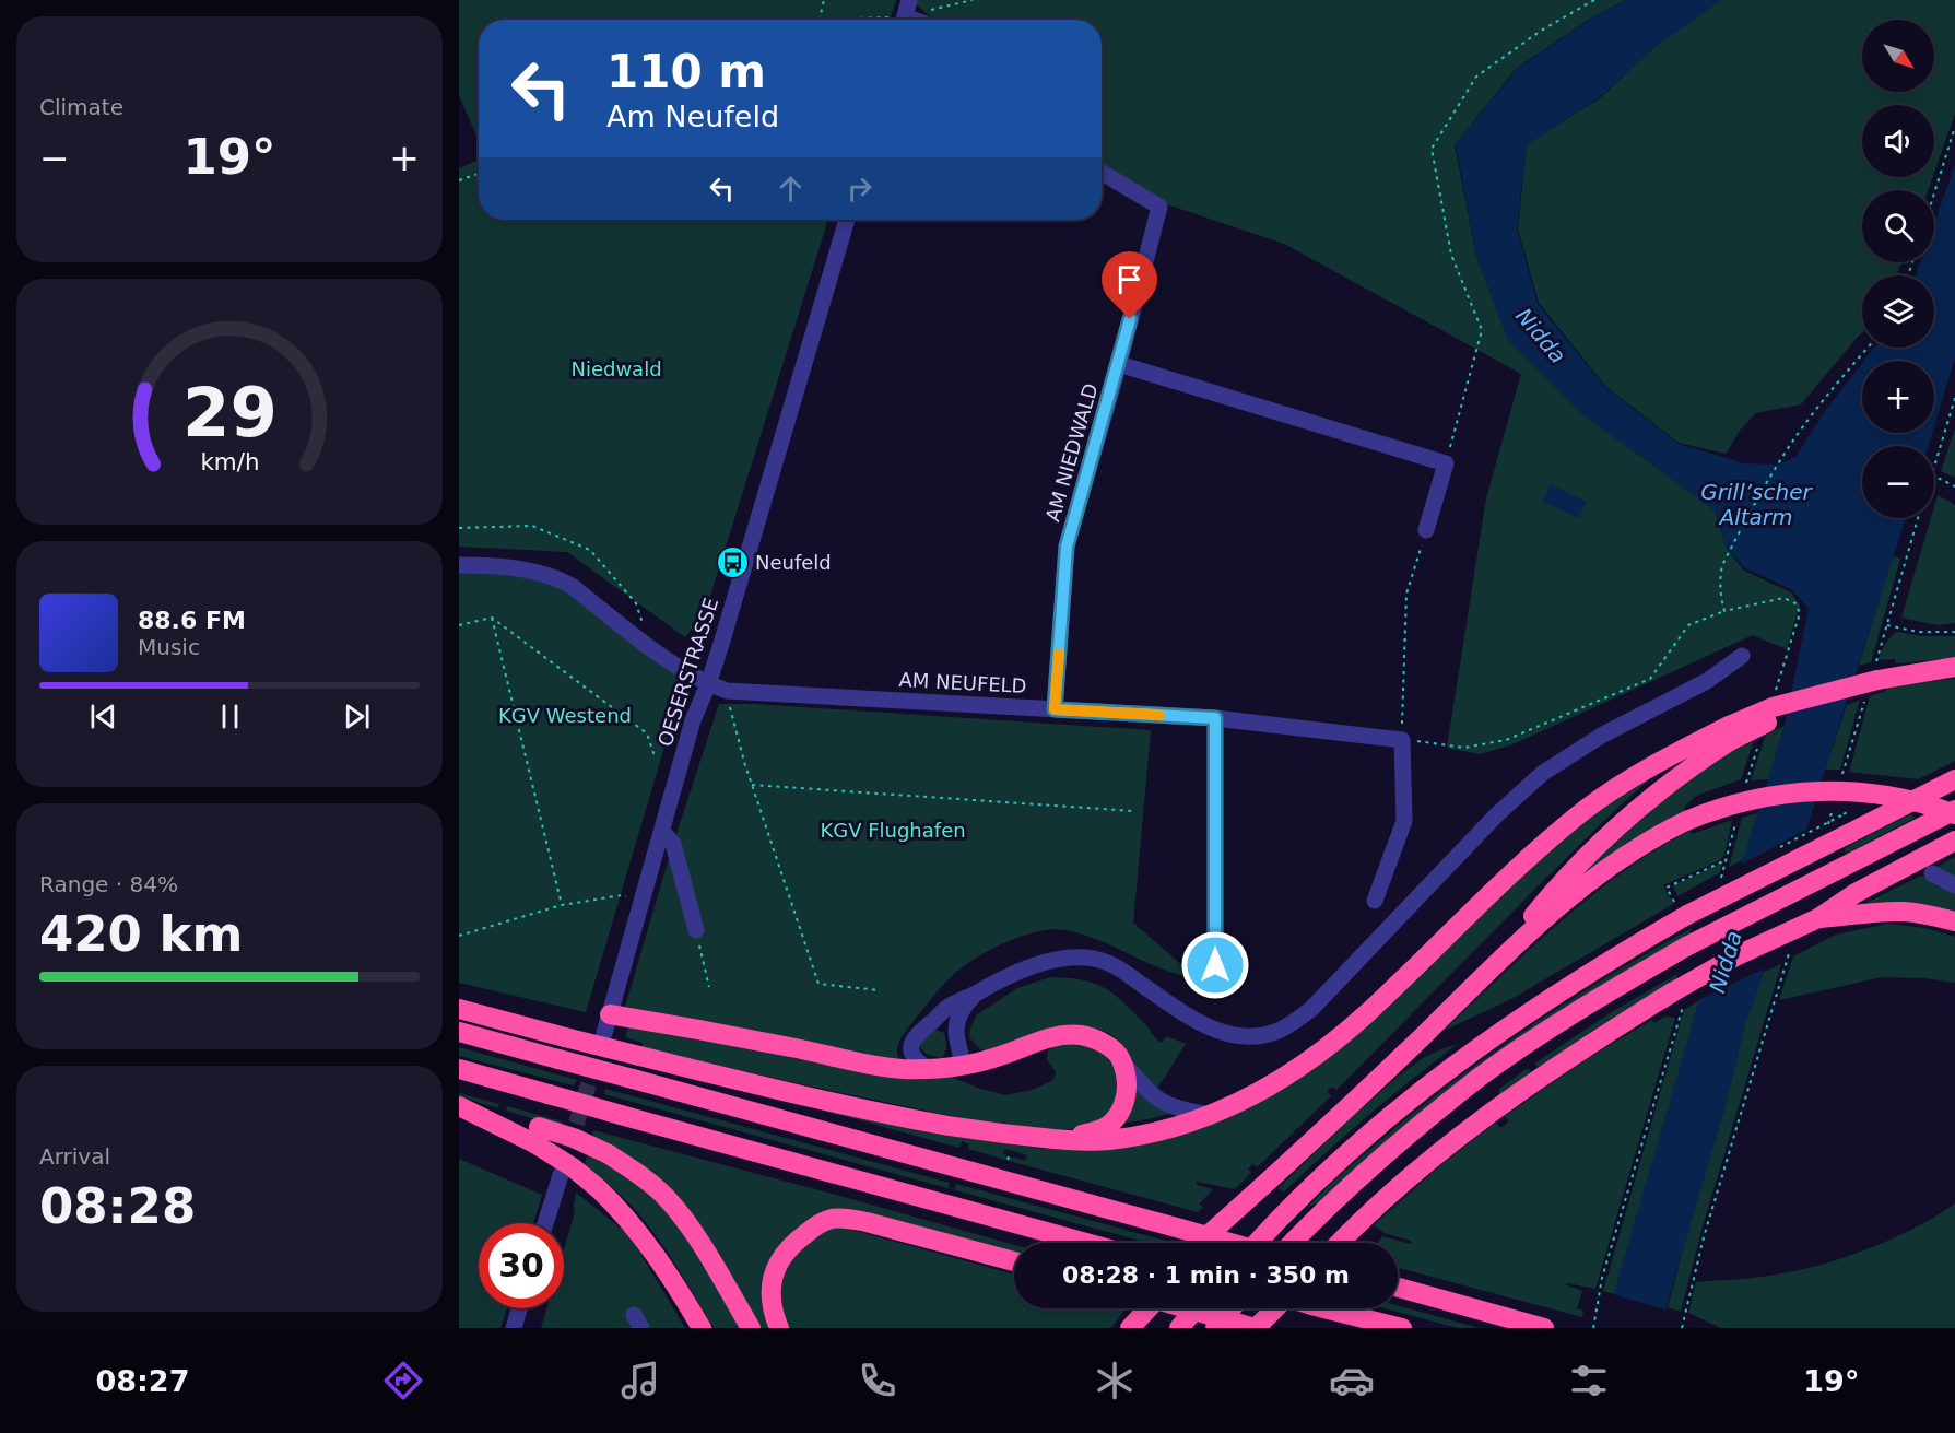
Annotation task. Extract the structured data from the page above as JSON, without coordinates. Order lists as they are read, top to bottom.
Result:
{
  "streets": {
    "street": ["AM NIEDWALD", "OESERSTRASSE", "AM NEUFELD"]
  },
  "crossings": [
    ["AM NIEDWALD", "AM NEUFELD"],
    ["OESERSTRASSE", "AM NEUFELD"]
  ],
  "water": ["Nidda", "Grill’scher Altarm"],
  "parks": ["Niedwald", "KGV Westend", "KGV Flughafen"],
  "places": {
    "bus stop": ["Neufeld"]
  },
  "north": "bottom right",
  "page": {
    "tile": [
      "Climate",
      ["Range · 84%", "420 km"],
      ["Arrival", "08:28"]
    ],
    "map_buttons": ["+", "−"],
    "turn": ["110 m", "Am Neufeld"],
    "heat": ["−", "19°", "+"],
    "song": ["88.6 FM", "Music"],
    "limit": "30",
    "trip": "08:28 · 1 min · 350 m",
    "tabs": ["08:27", "19°"],
    "gauge": ["29", "km/h"]
  }
}
